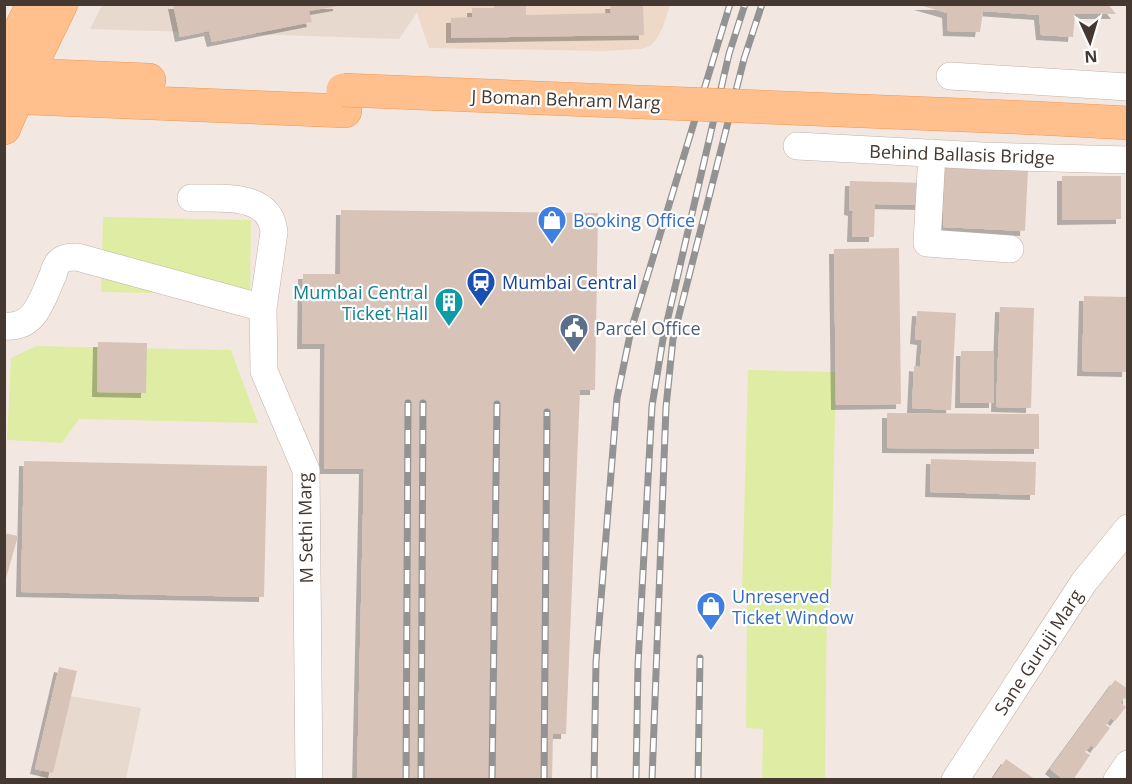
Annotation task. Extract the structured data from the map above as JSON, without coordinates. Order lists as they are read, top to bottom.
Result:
{
  "streets": {
    "main road": ["J Boman Behram Marg"],
    "street": ["Behind Ballasis Bridge", "M Sethi Marg", "Sane Guruji Marg"]
  },
  "places": {
    "shop": ["Booking Office", "Unreserved Ticket Window"],
    "station": ["Mumbai Central"],
    "building": ["Mumbai Central Ticket Hall"],
    "public building": ["Parcel Office"]
  },
  "north": "bottom"
}
